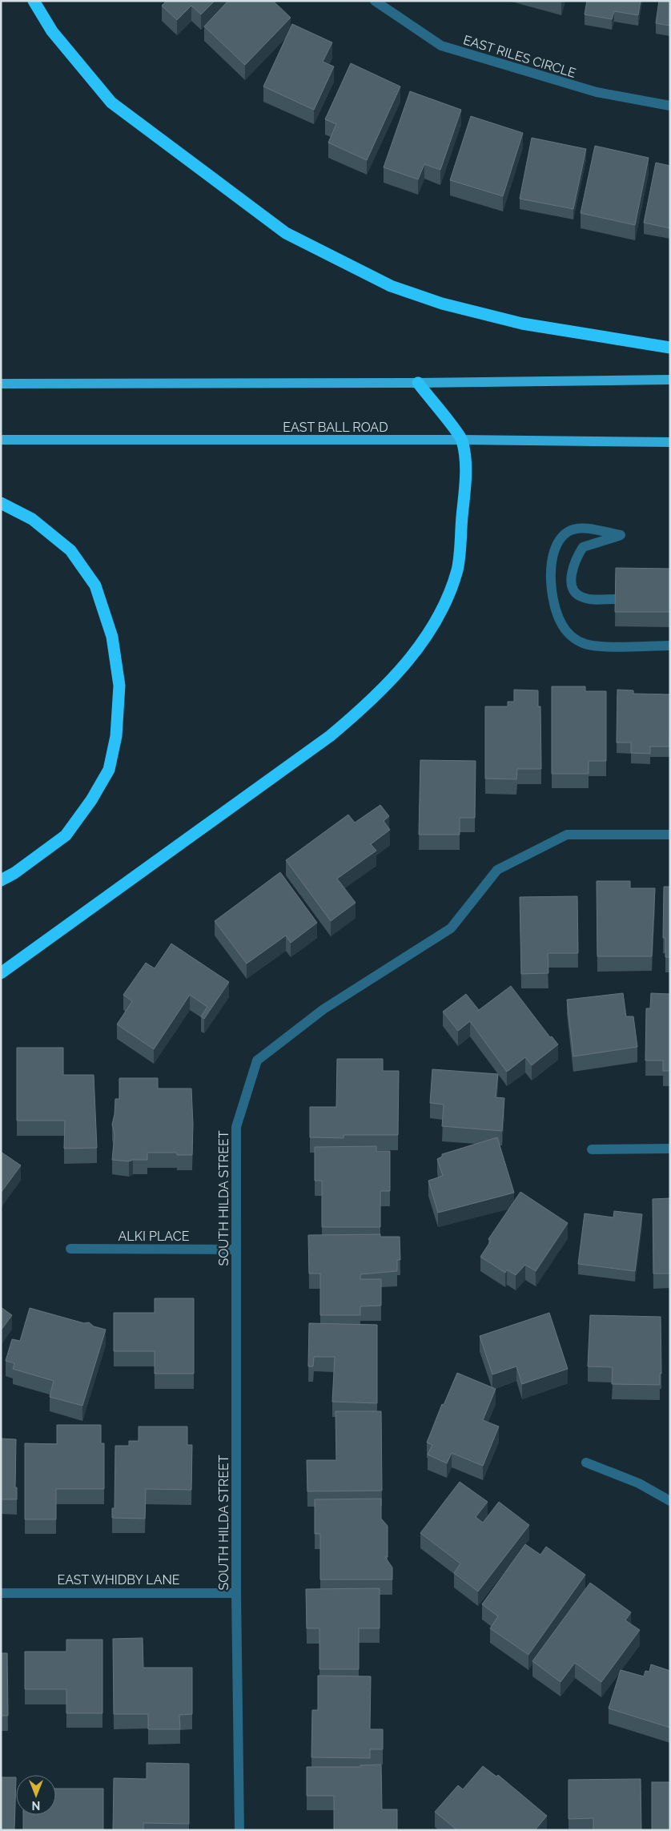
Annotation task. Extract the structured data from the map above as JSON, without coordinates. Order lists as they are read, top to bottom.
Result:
{
  "streets": {
    "main road": ["EAST BALL ROAD"],
    "street": [
      "EAST RILES CIRCLE",
      "SOUTH HILDA STREET",
      "ALKI PLACE",
      "EAST WHIDBY LANE"
    ]
  },
  "crossings": [
    ["SOUTH HILDA STREET", "ALKI PLACE"],
    ["SOUTH HILDA STREET", "EAST WHIDBY LANE"]
  ],
  "north": "bottom"
}
